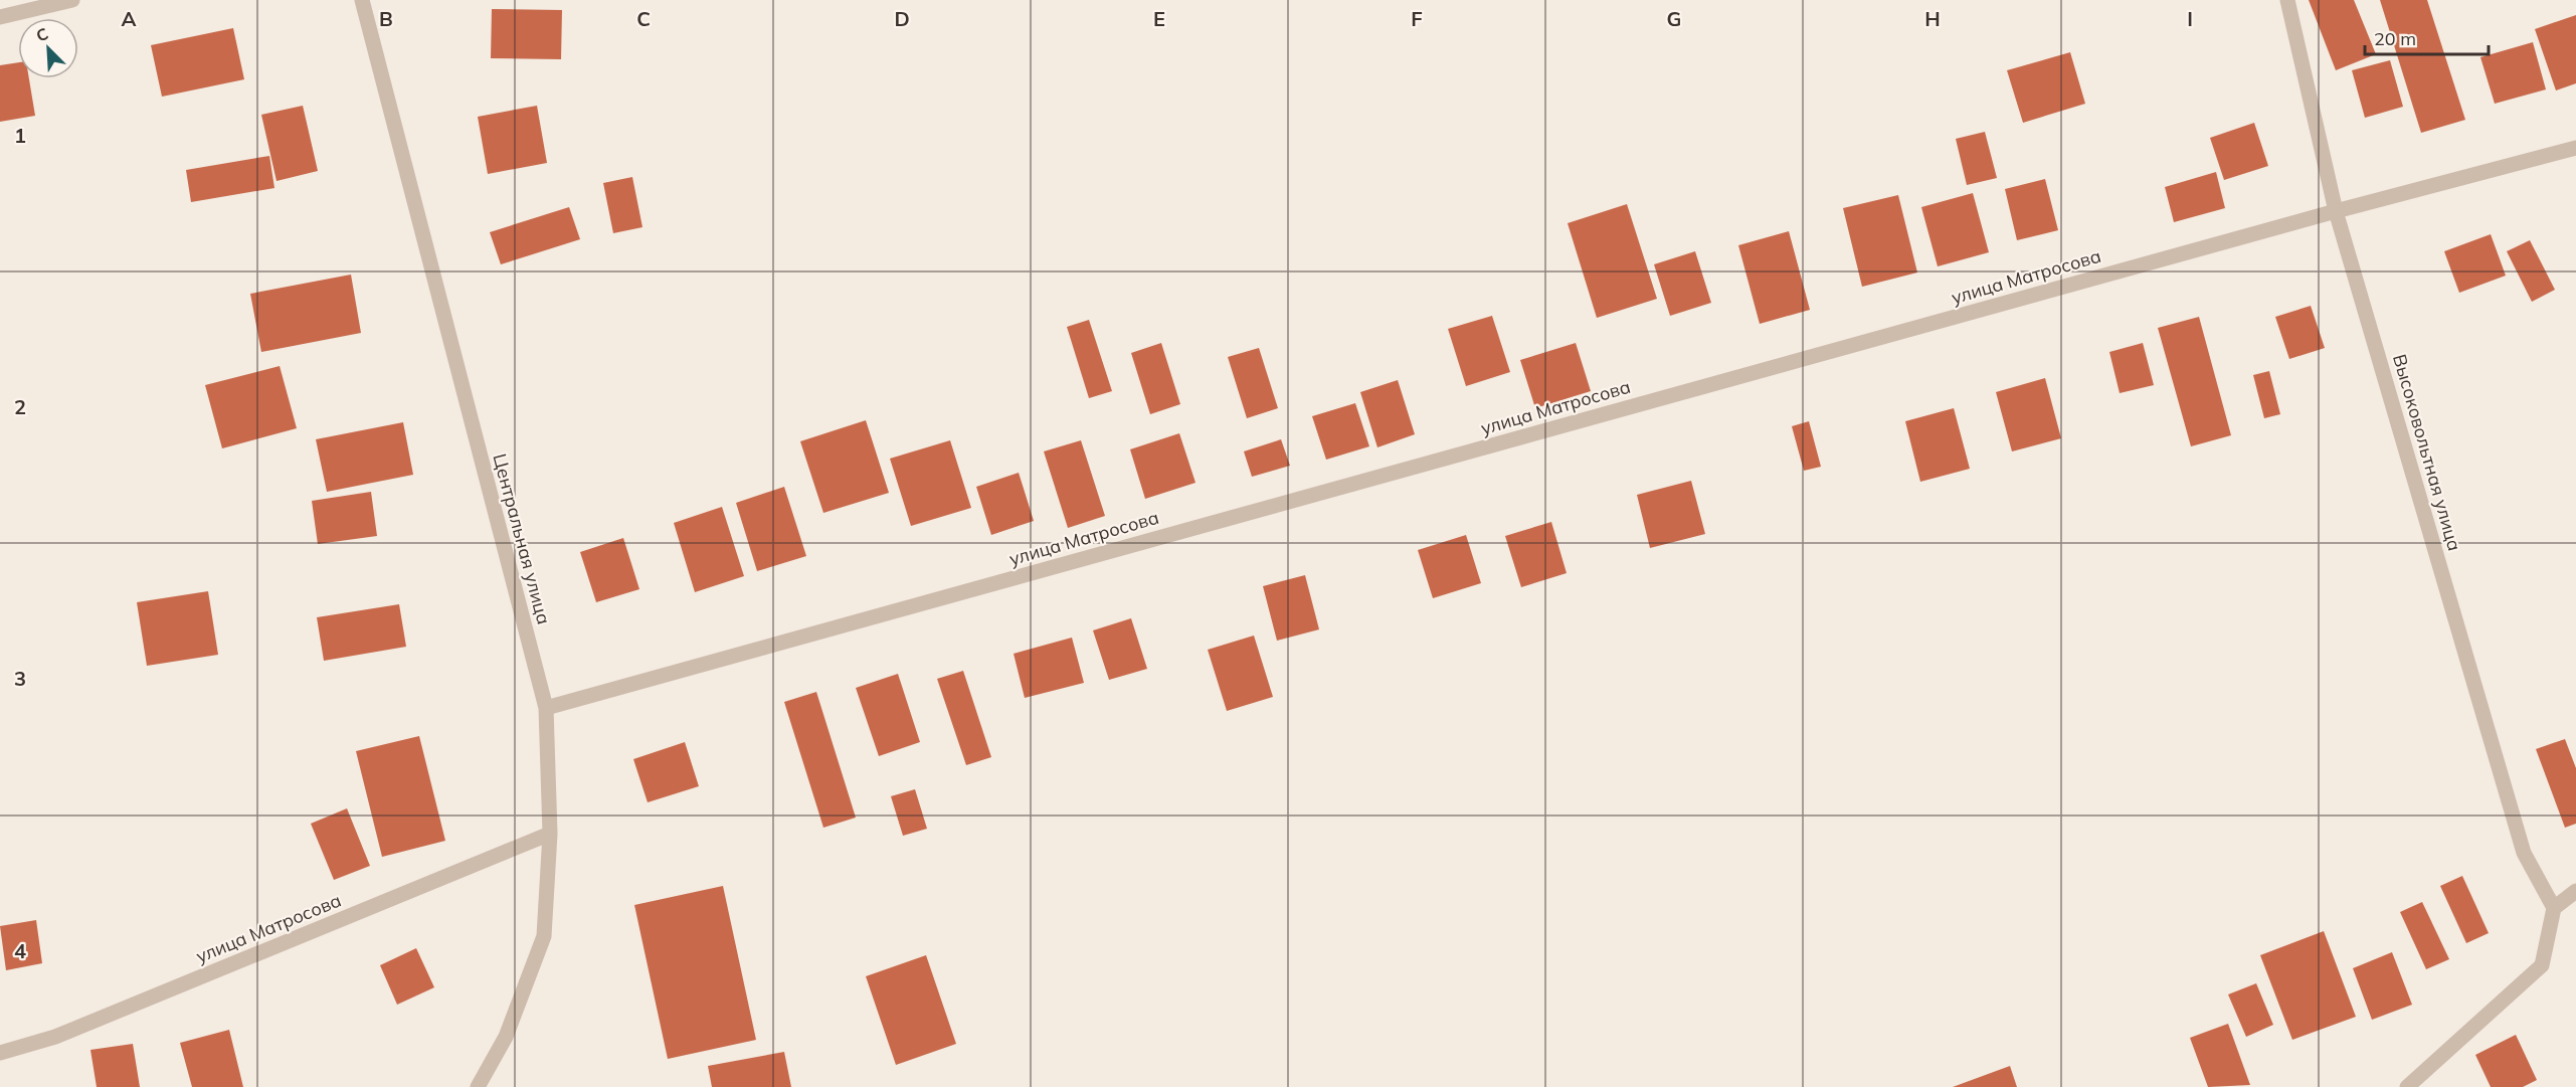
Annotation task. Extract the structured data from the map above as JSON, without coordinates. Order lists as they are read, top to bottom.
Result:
{
  "streets": {
    "street": ["улица Матросова", "Высоковольтная улица", "Центральная улица"]
  },
  "crossings": [
    ["улица Матросова", "Высоковольтная улица"],
    ["улица Матросова", "Центральная улица"]
  ],
  "scale_bar": "20 m",
  "north": "top left",
  "grid": {
    "columns": [
      "A",
      "B",
      "C",
      "D",
      "E",
      "F",
      "G",
      "H",
      "I"
    ],
    "rows": [
      "1",
      "2",
      "3",
      "4"
    ]
  }
}
